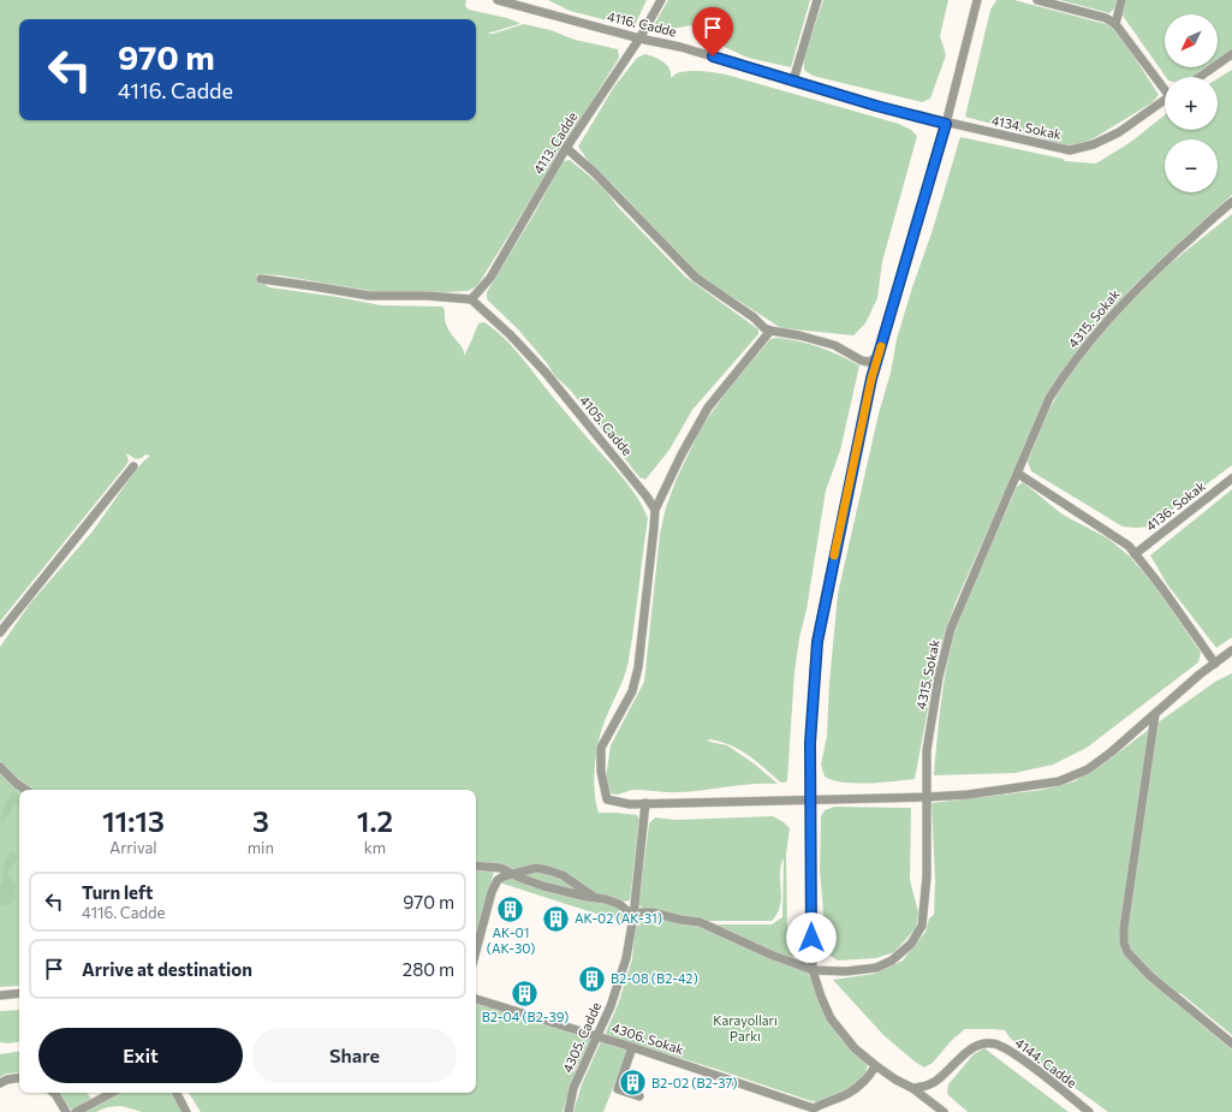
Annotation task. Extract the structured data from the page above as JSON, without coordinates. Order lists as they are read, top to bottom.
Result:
{
  "streets": {
    "street": [
      "4116. Cadde",
      "4134. Sokak",
      "4113. Cadde",
      "4315. Sokak",
      "4105. Cadde",
      "4136. Sokak",
      "4305. Cadde",
      "4306. Sokak",
      "4144. Cadde"
    ]
  },
  "crossings": [
    ["4116. Cadde", "4134. Sokak"],
    ["4116. Cadde", "4113. Cadde"],
    ["4113. Cadde", "4105. Cadde"],
    ["4315. Sokak", "4305. Cadde"],
    ["4305. Cadde", "4306. Sokak"]
  ],
  "parks": ["Karayolları Parkı"],
  "places": {
    "building": [
      "AK-01 (AK-30)",
      "AK-02 (AK-31)",
      "B2-08 (B2-42)",
      "B2-04 (B2-39)",
      "B2-02 (B2-37)"
    ]
  },
  "north": "bottom left",
  "page": {
    "map_buttons": ["+", "−"],
    "turn": ["970 m", "4116. Cadde"],
    "eta": [
      "11:13",
      "Arrival",
      "3",
      "min",
      "1.2",
      "km"
    ],
    "list": [
      {
        "name": "Turn left",
        "note": "4116. Cadde",
        "value": "970 m"
      },
      {
        "name": "Arrive at destination",
        "value": "280 m"
      }
    ],
    "buttons": ["Exit", "Share"]
  }
}
